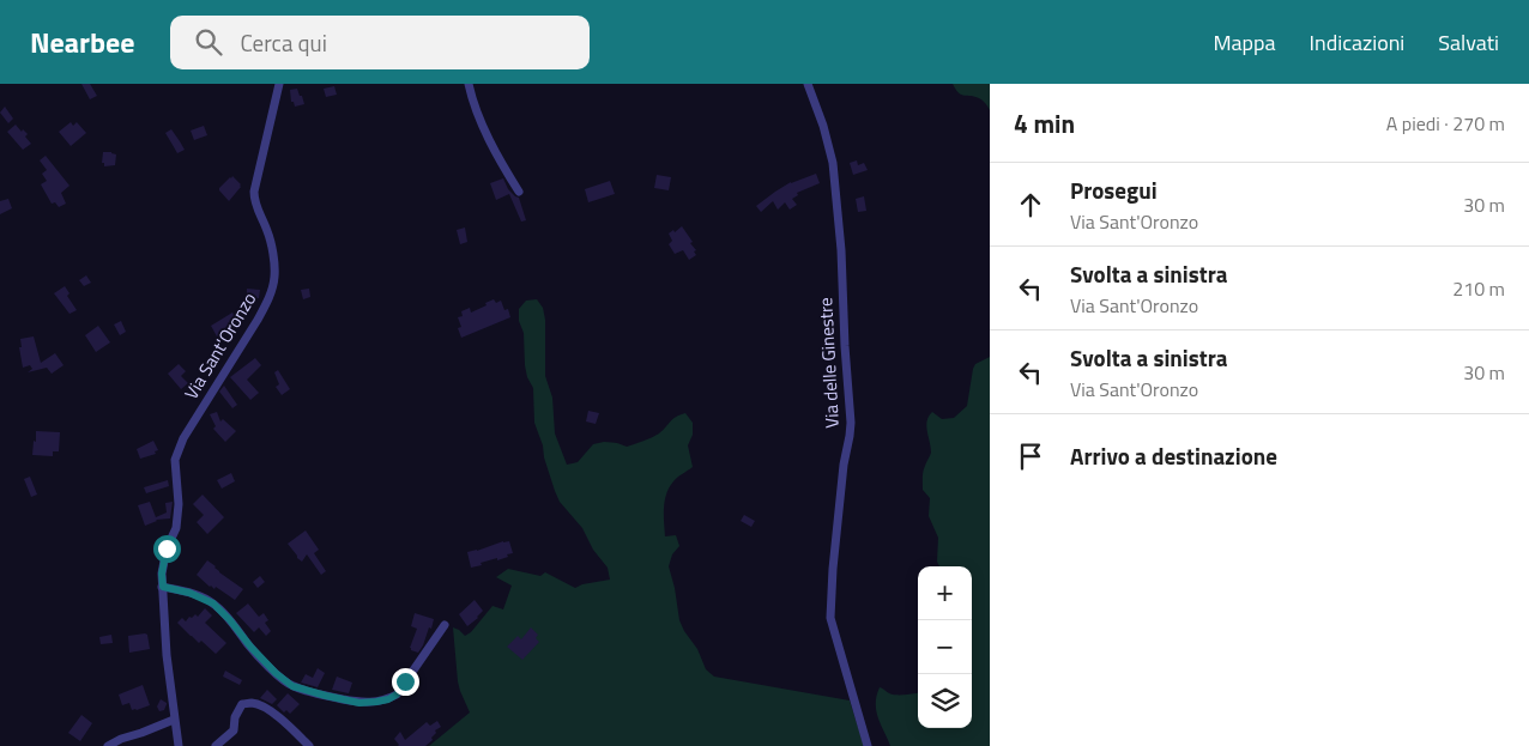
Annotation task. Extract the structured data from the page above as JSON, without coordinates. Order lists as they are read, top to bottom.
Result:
{
  "streets": {
    "street": ["Via Sant'Oronzo", "Via delle Ginestre"]
  },
  "page": {
    "header": "Nearbee",
    "search": "Cerca qui",
    "nav": ["Mappa", "Indicazioni", "Salvati"],
    "heading": ["4 min", "A piedi · 270 m"],
    "list": [
      ["Prosegui", "Via Sant'Oronzo", "30 m"],
      ["Svolta a sinistra", "Via Sant'Oronzo", "210 m"],
      ["Svolta a sinistra", "Via Sant'Oronzo", "30 m"],
      "Arrivo a destinazione"
    ],
    "map_buttons": ["+", "−"]
  }
}
